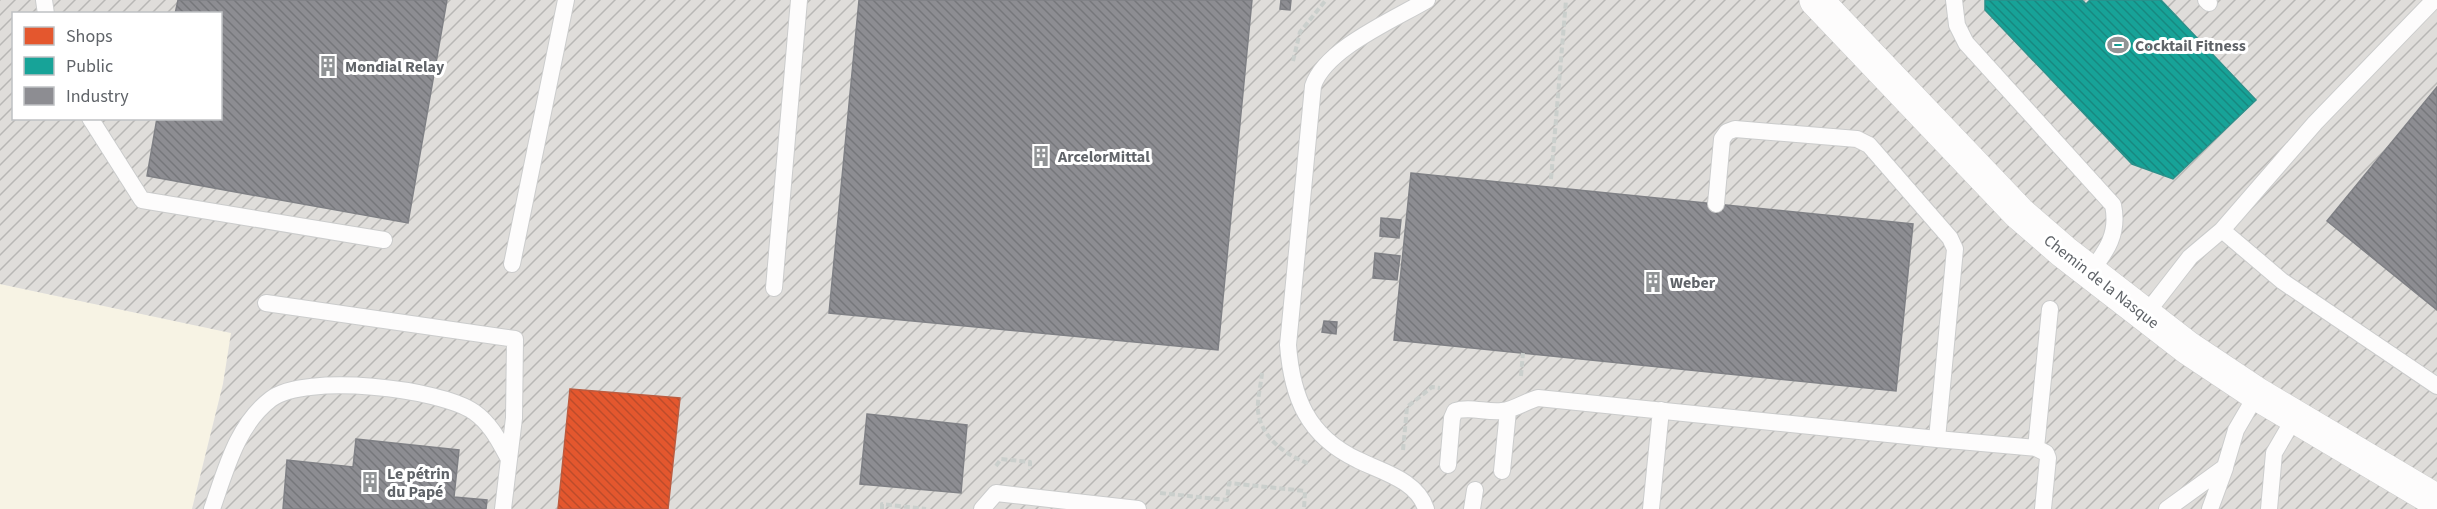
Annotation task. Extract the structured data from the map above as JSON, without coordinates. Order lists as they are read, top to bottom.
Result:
{
  "streets": {
    "street": ["Chemin de la Nasque"]
  },
  "places": {
    "sports": ["Cocktail Fitness"],
    "building": [
      "Mondial Relay",
      "ArcelorMittal",
      "Weber",
      "Le pétrin du Papé"
    ]
  },
  "legend": ["Shops", "Public", "Industry"]
}
